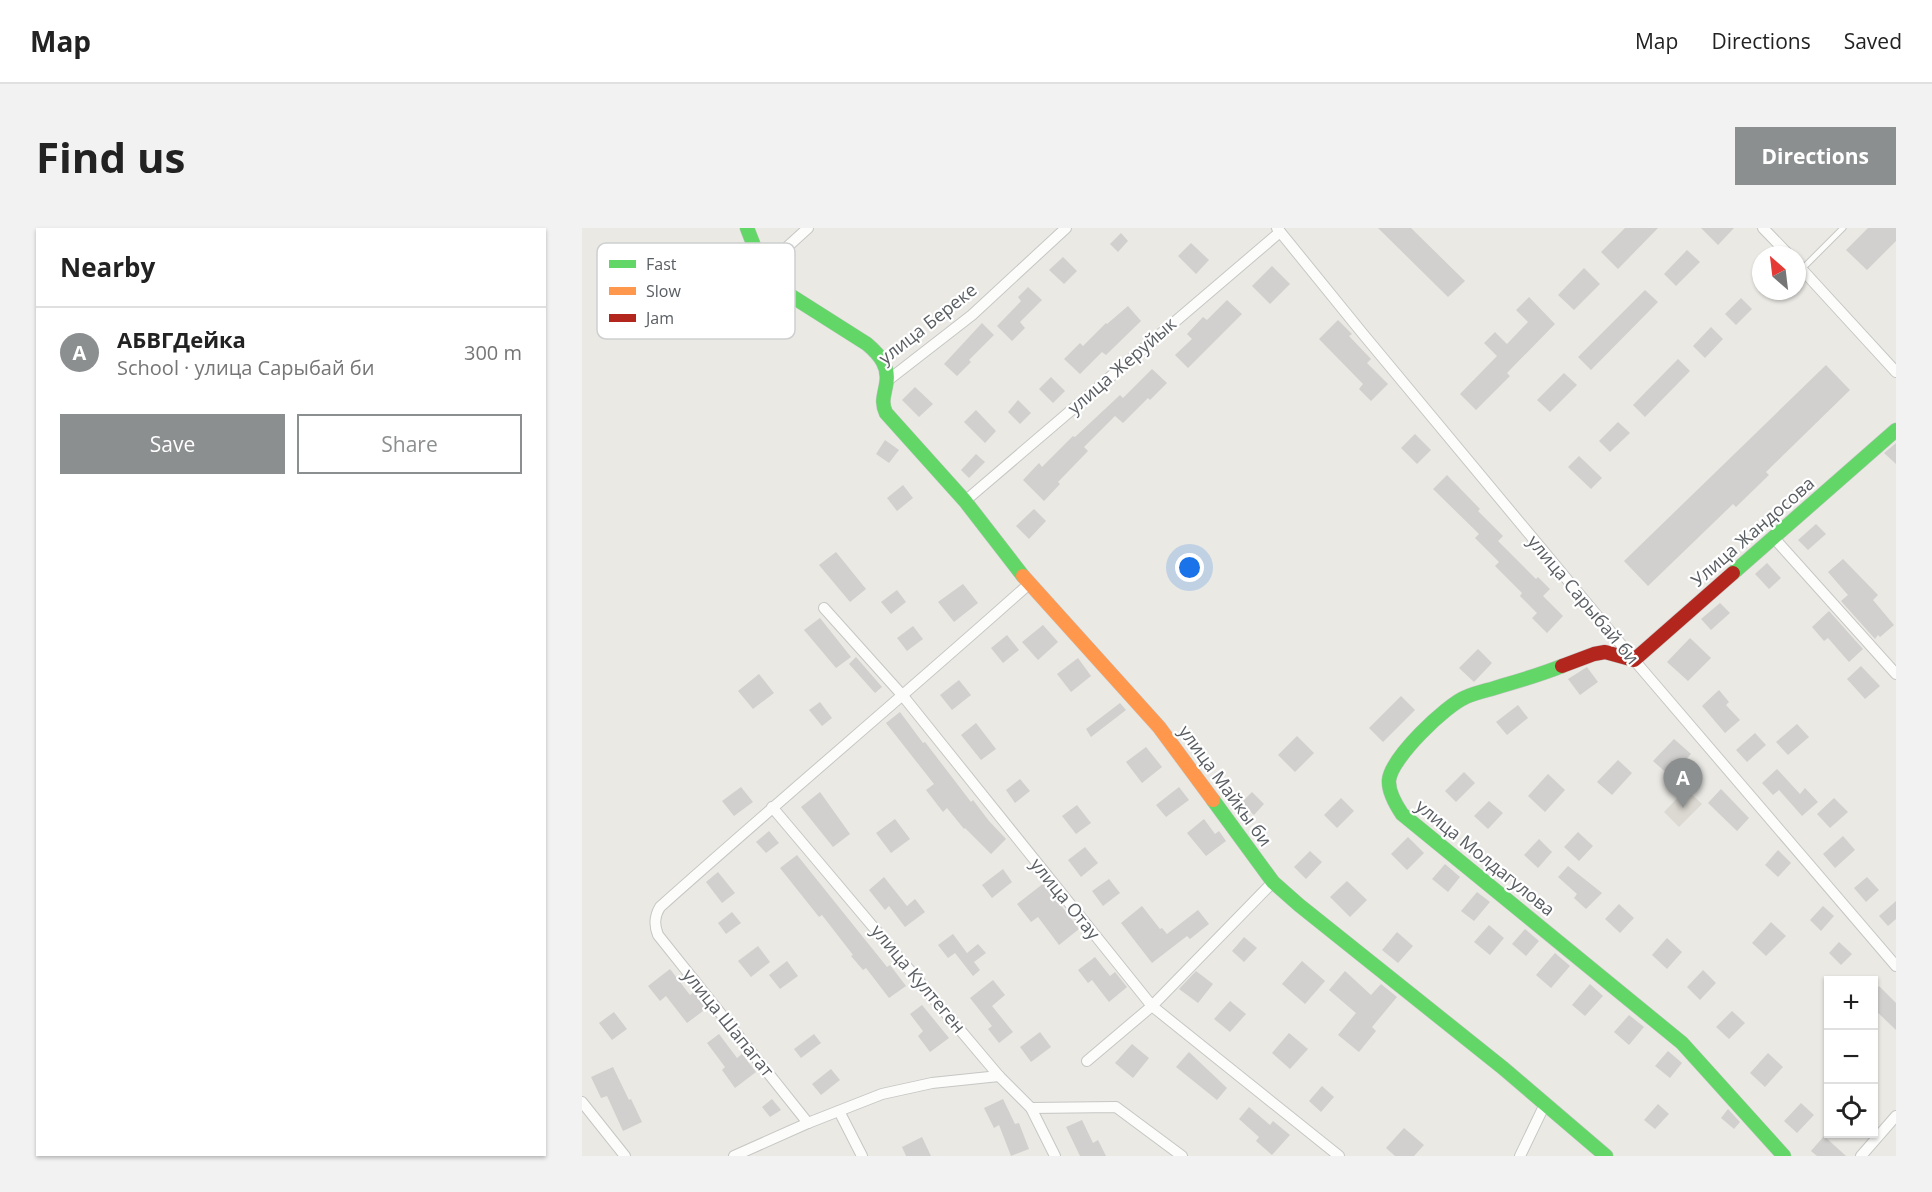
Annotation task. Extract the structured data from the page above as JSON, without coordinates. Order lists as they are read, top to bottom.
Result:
{
  "streets": {
    "street": [
      "улица Береке",
      "улица Жеруйык",
      "Улица Жандосова",
      "улица Сарыбай би",
      "улица Майкы би",
      "улица Молдагулова",
      "улица Отау",
      "улица Култеген",
      "улица Шапагат"
    ]
  },
  "crossings": [
    ["улица Береке", "улица Майкы би"],
    ["улица Жеруйык", "улица Сарыбай би"],
    ["улица Жеруйык", "улица Майкы би"],
    ["Улица Жандосова", "улица Сарыбай би"],
    ["Улица Жандосова", "улица Молдагулова"],
    ["улица Сарыбай би", "улица Молдагулова"],
    ["улица Култеген", "улица Шапагат"]
  ],
  "legend": ["Fast", "Slow", "Jam"],
  "north": "top left",
  "page": {
    "header": "Map",
    "nav": ["Map", "Directions", "Saved"],
    "buttons": [
      "Directions",
      ["Save", "Share"]
    ],
    "title": "Find us",
    "heading": "Nearby",
    "list": [
      {
        "mark": "A",
        "name": "АБВГДейка",
        "note": "School · улица Сарыбай би",
        "value": "300 m"
      }
    ],
    "pins": "A",
    "map_buttons": ["+", "−"]
  }
}
